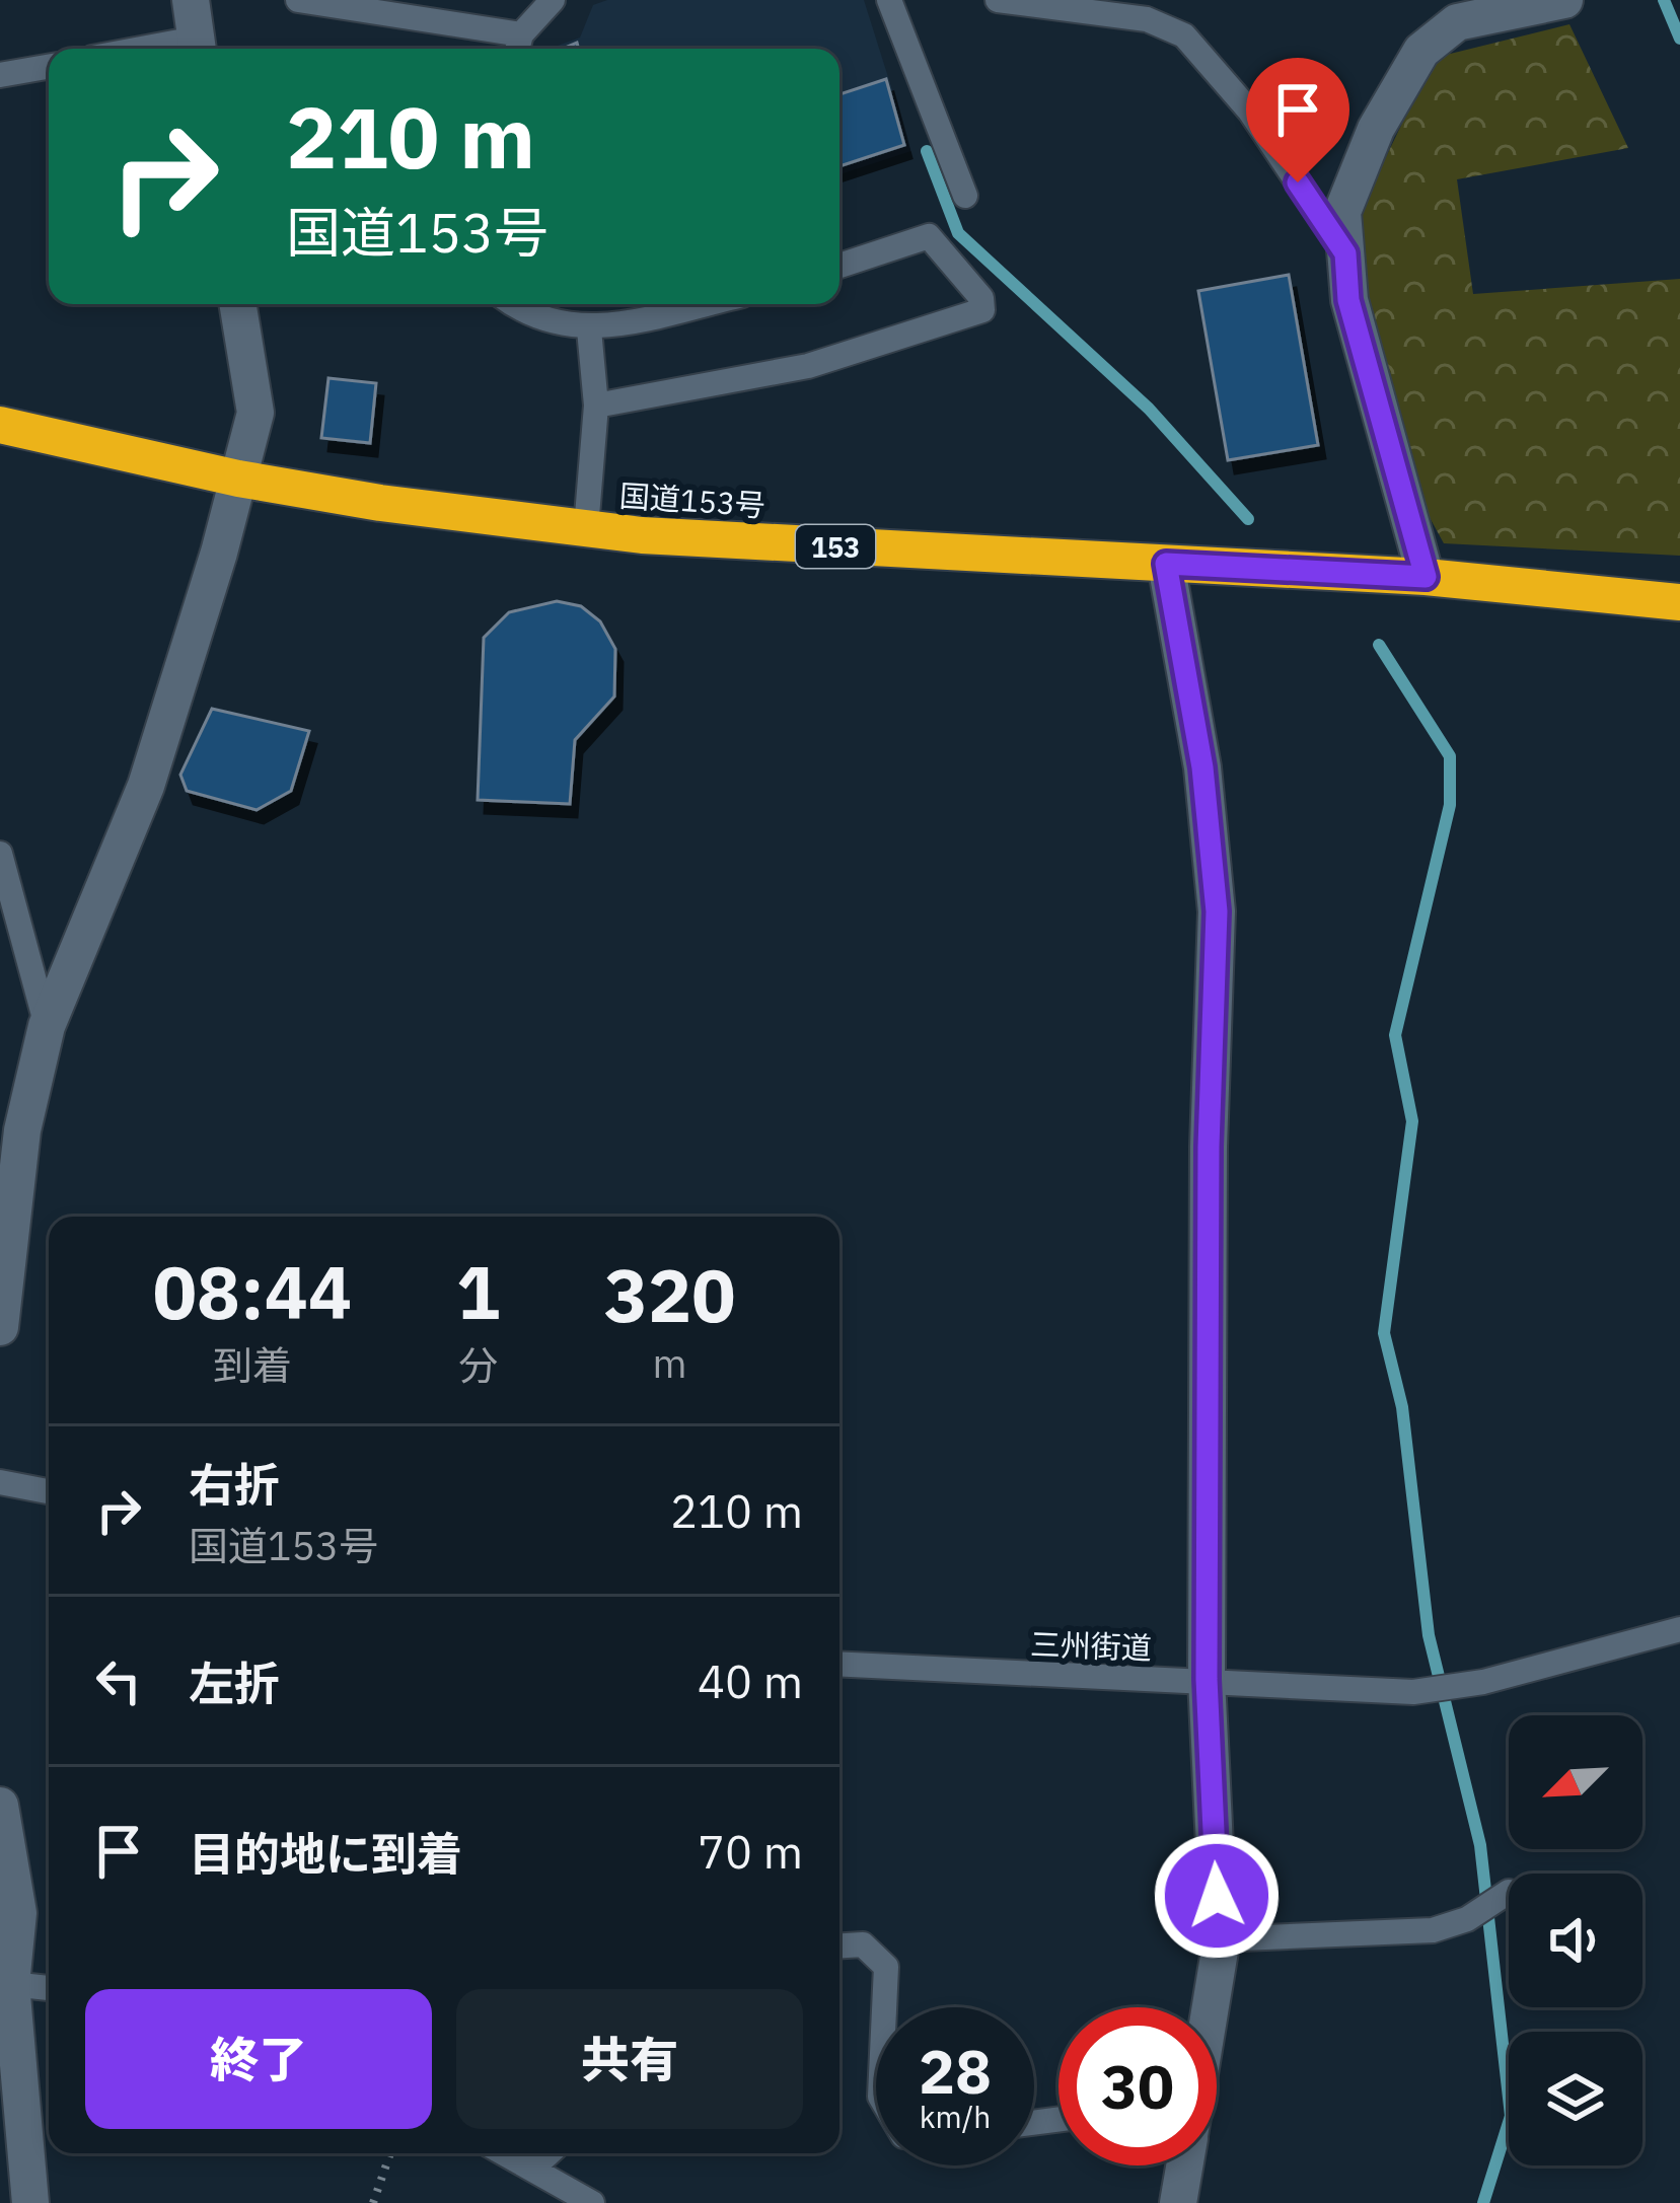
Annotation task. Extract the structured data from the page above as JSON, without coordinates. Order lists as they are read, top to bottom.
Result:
{
  "streets": {
    "highway": ["国道153号", "153"],
    "lane": ["三州街道"]
  },
  "north": "bottom left",
  "page": {
    "turn": ["210 m", "国道153号"],
    "eta": [
      "08:44",
      "到着",
      "1",
      "分",
      "320",
      "m"
    ],
    "list": [
      {
        "name": "右折",
        "note": "国道153号",
        "value": "210 m"
      },
      {
        "name": "左折",
        "value": "40 m"
      },
      {
        "name": "目的地に到着",
        "value": "70 m"
      }
    ],
    "buttons": ["終了", "共有"],
    "speed": "28 km/h",
    "limit": "30"
  }
}
